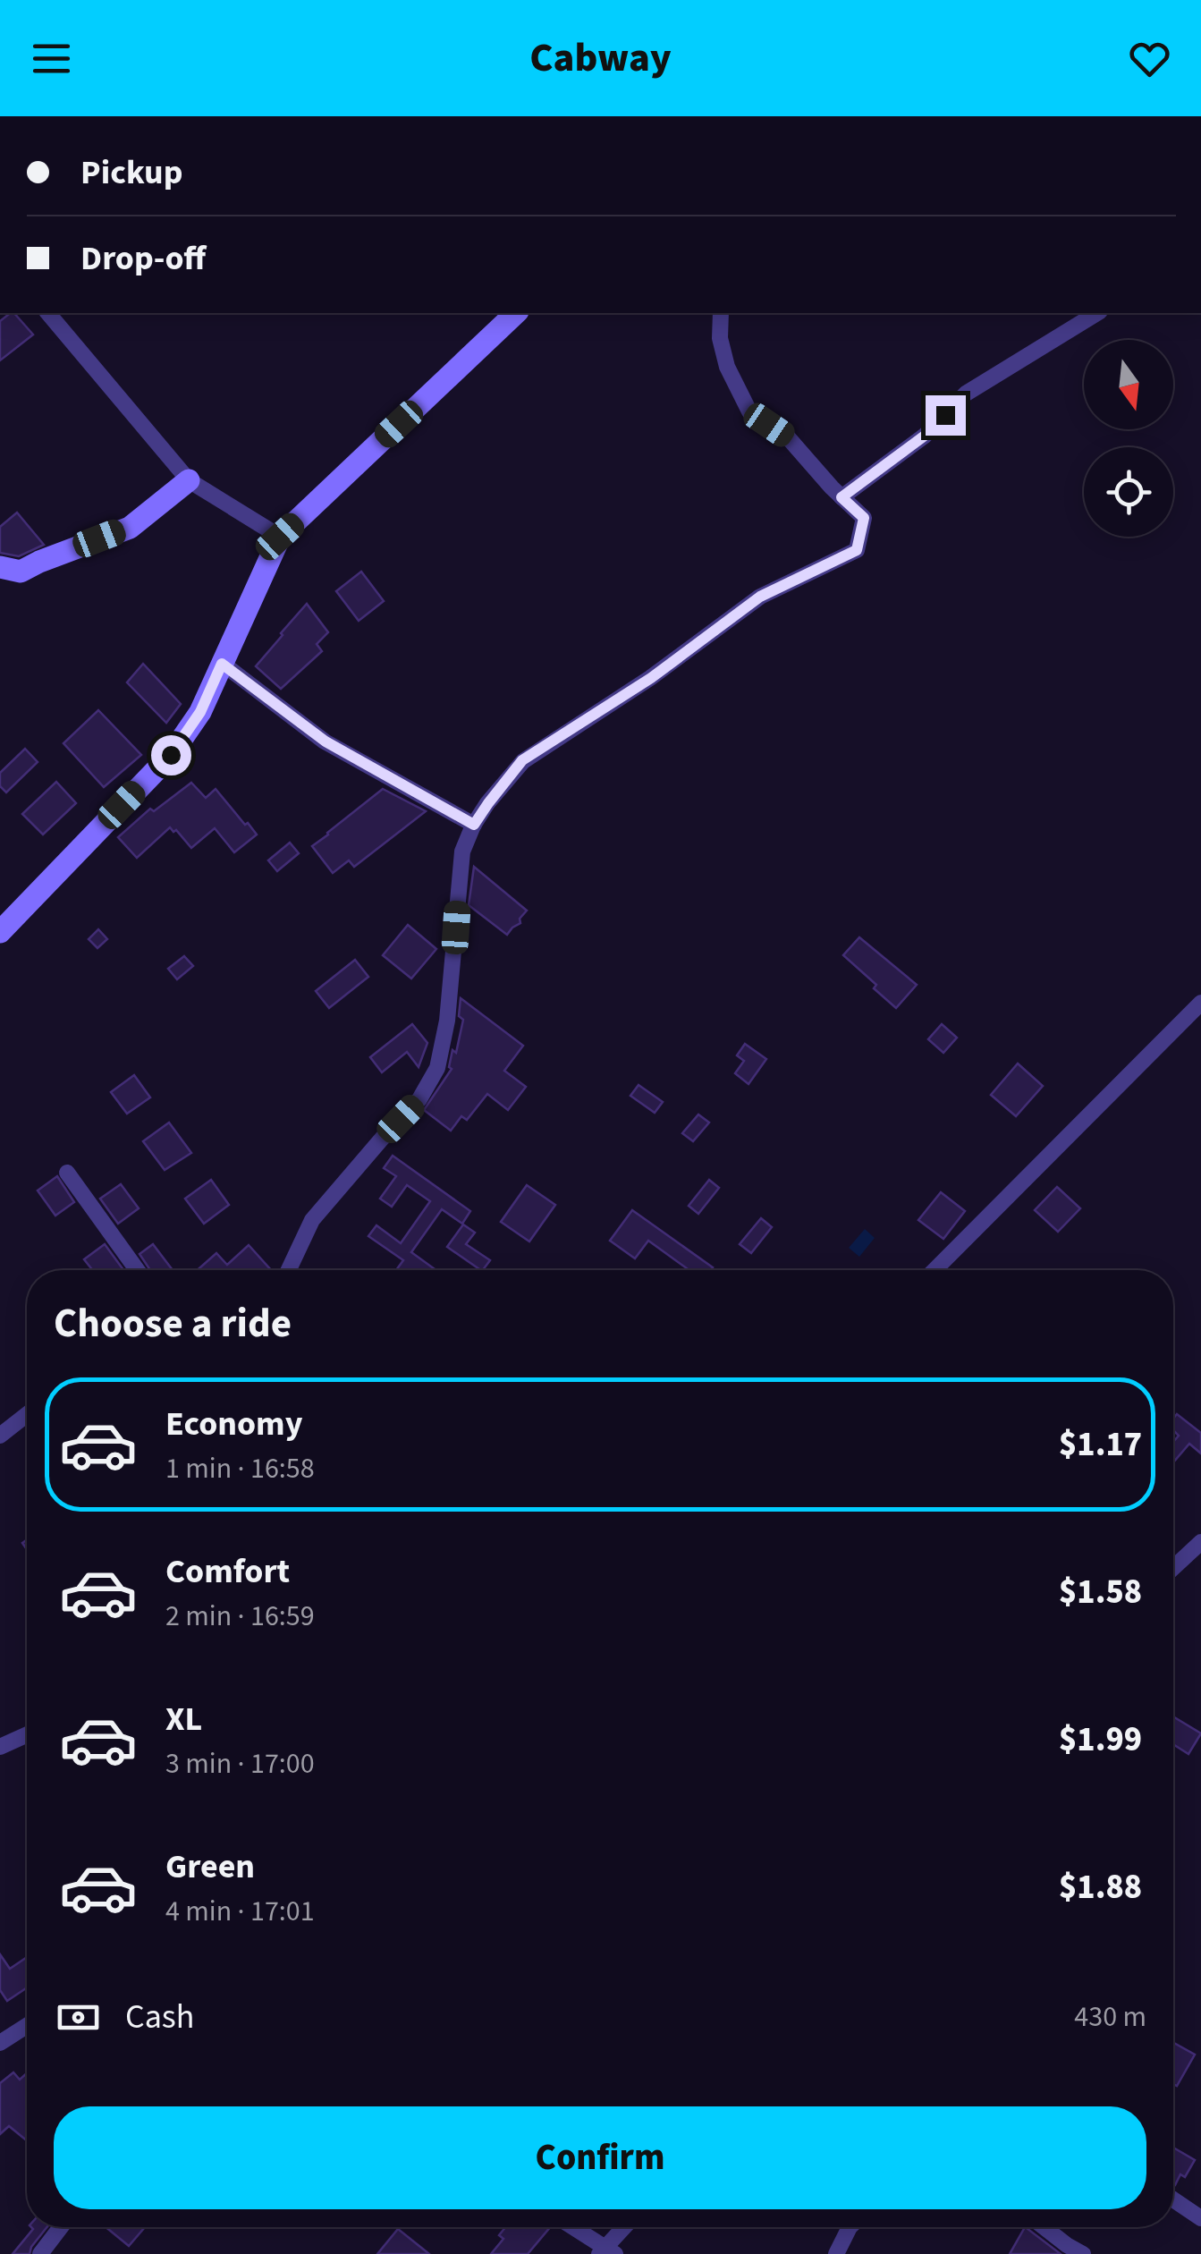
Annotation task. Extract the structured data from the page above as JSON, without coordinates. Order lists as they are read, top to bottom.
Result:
{
  "north": "bottom",
  "page": {
    "header": "Cabway",
    "banner": ["Pickup", "Drop-off"],
    "heading": "Choose a ride",
    "list": [
      {
        "name": "Economy",
        "note": "1 min · 16:58",
        "value": "$1.17"
      },
      {
        "name": "Comfort",
        "note": "2 min · 16:59",
        "value": "$1.58"
      },
      {
        "name": "XL",
        "note": "3 min · 17:00",
        "value": "$1.99"
      },
      {
        "name": "Green",
        "note": "4 min · 17:01",
        "value": "$1.88"
      }
    ],
    "pay": ["Cash", "430 m"],
    "buttons": "Confirm"
  }
}
